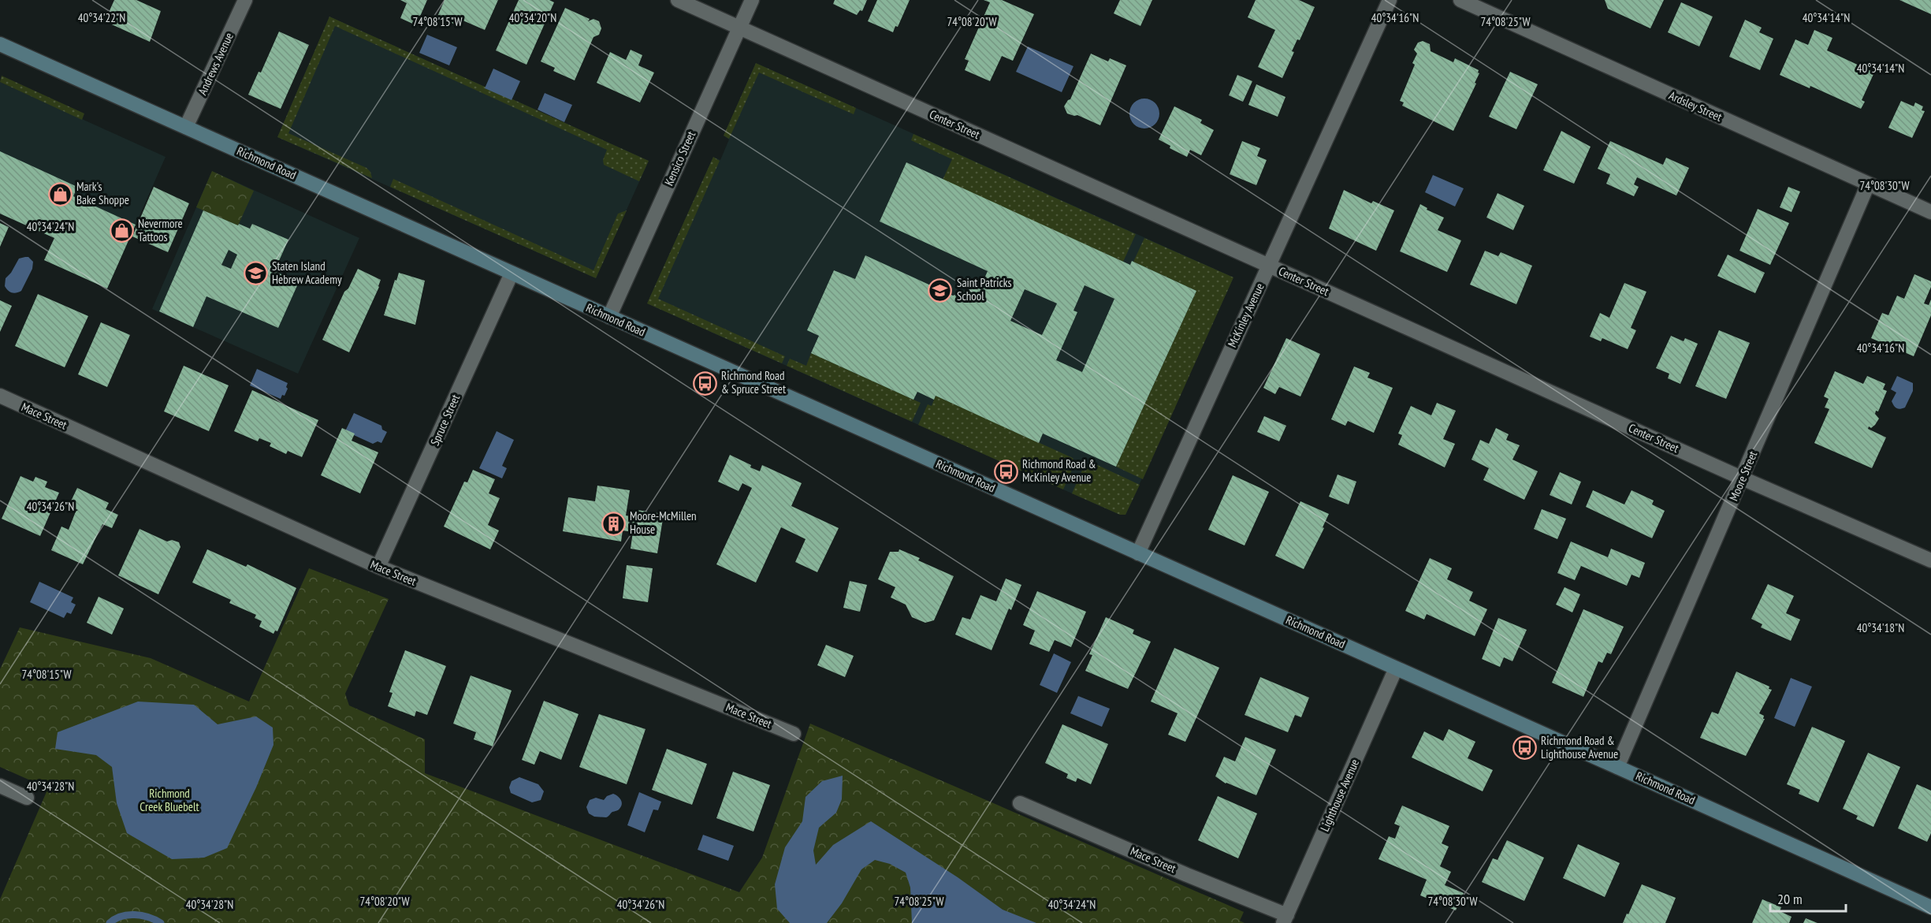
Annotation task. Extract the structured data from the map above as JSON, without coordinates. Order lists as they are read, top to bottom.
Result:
{
  "streets": {
    "street": [
      "Andrews Avenue",
      "Ardsley Street",
      "Center Street",
      "Kensico Street",
      "Richmond Road",
      "McKinley Avenue",
      "Mace Street",
      "Spruce Street",
      "Moore Street",
      "Lighthouse Avenue"
    ]
  },
  "crossings": [
    ["Andrews Avenue", "Richmond Road"],
    ["Ardsley Street", "Moore Street"],
    ["Center Street", "Kensico Street"],
    ["Center Street", "McKinley Avenue"],
    ["Center Street", "Moore Street"],
    ["Kensico Street", "Richmond Road"],
    ["Richmond Road", "McKinley Avenue"],
    ["Richmond Road", "Spruce Street"],
    ["Richmond Road", "Moore Street"],
    ["Richmond Road", "Lighthouse Avenue"],
    ["Mace Street", "Spruce Street"],
    ["Mace Street", "Lighthouse Avenue"]
  ],
  "parks": ["Richmond Creek Bluebelt"],
  "places": {
    "shop": ["Mark's Bake Shoppe", "Nevermore Tattoos"],
    "school or university": ["Staten Island Hebrew Academy", "Saint Patricks School"],
    "bus stop": ["Richmond Road & Spruce Street", "Richmond Road & McKinley Avenue", "Richmond Road & Lighthouse Avenue"],
    "building": ["Moore-McMillen House"]
  },
  "scale_bar": "20 m",
  "coordinates": [
    "40°34'22\"N",
    "40°34'20\"N",
    "40°34'16\"N",
    "40°34'14\"N",
    "74°08'15\"W",
    "74°08'20\"W",
    "74°08'25\"W",
    "74°08'30\"W",
    "40°34'24\"N",
    "40°34'26\"N",
    "40°34'18\"N",
    "40°34'28\"N"
  ]
}
